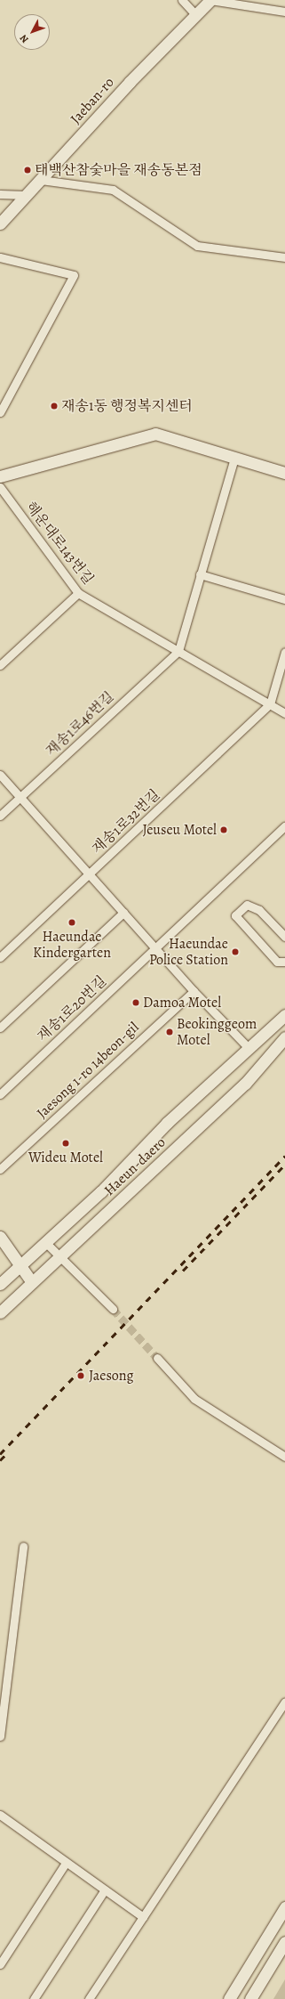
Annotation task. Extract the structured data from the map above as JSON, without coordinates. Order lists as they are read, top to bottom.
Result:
{
  "streets": {
    "main road": ["Jaeban-ro", "Haeun-daero"],
    "street": [
      "해운대로143번길",
      "재송1로46번길",
      "재송1로32번길",
      "재송1로20번길",
      "Jaesong 1-ro 14beon-gil"
    ]
  },
  "crossings": [
    ["해운대로143번길", "재송1로46번길"],
    ["해운대로143번길", "재송1로32번길"]
  ],
  "places": [
    "태백산참숯마을 재송동본점",
    "재송1동 행정복지센터",
    "Jeuseu Motel",
    "Haeundae Kindergarten",
    "Haeundae Police Station",
    "Damoa Motel",
    "Beokinggeom Motel",
    "Wideu Motel",
    "Jaesong"
  ],
  "north": "bottom left"
}
